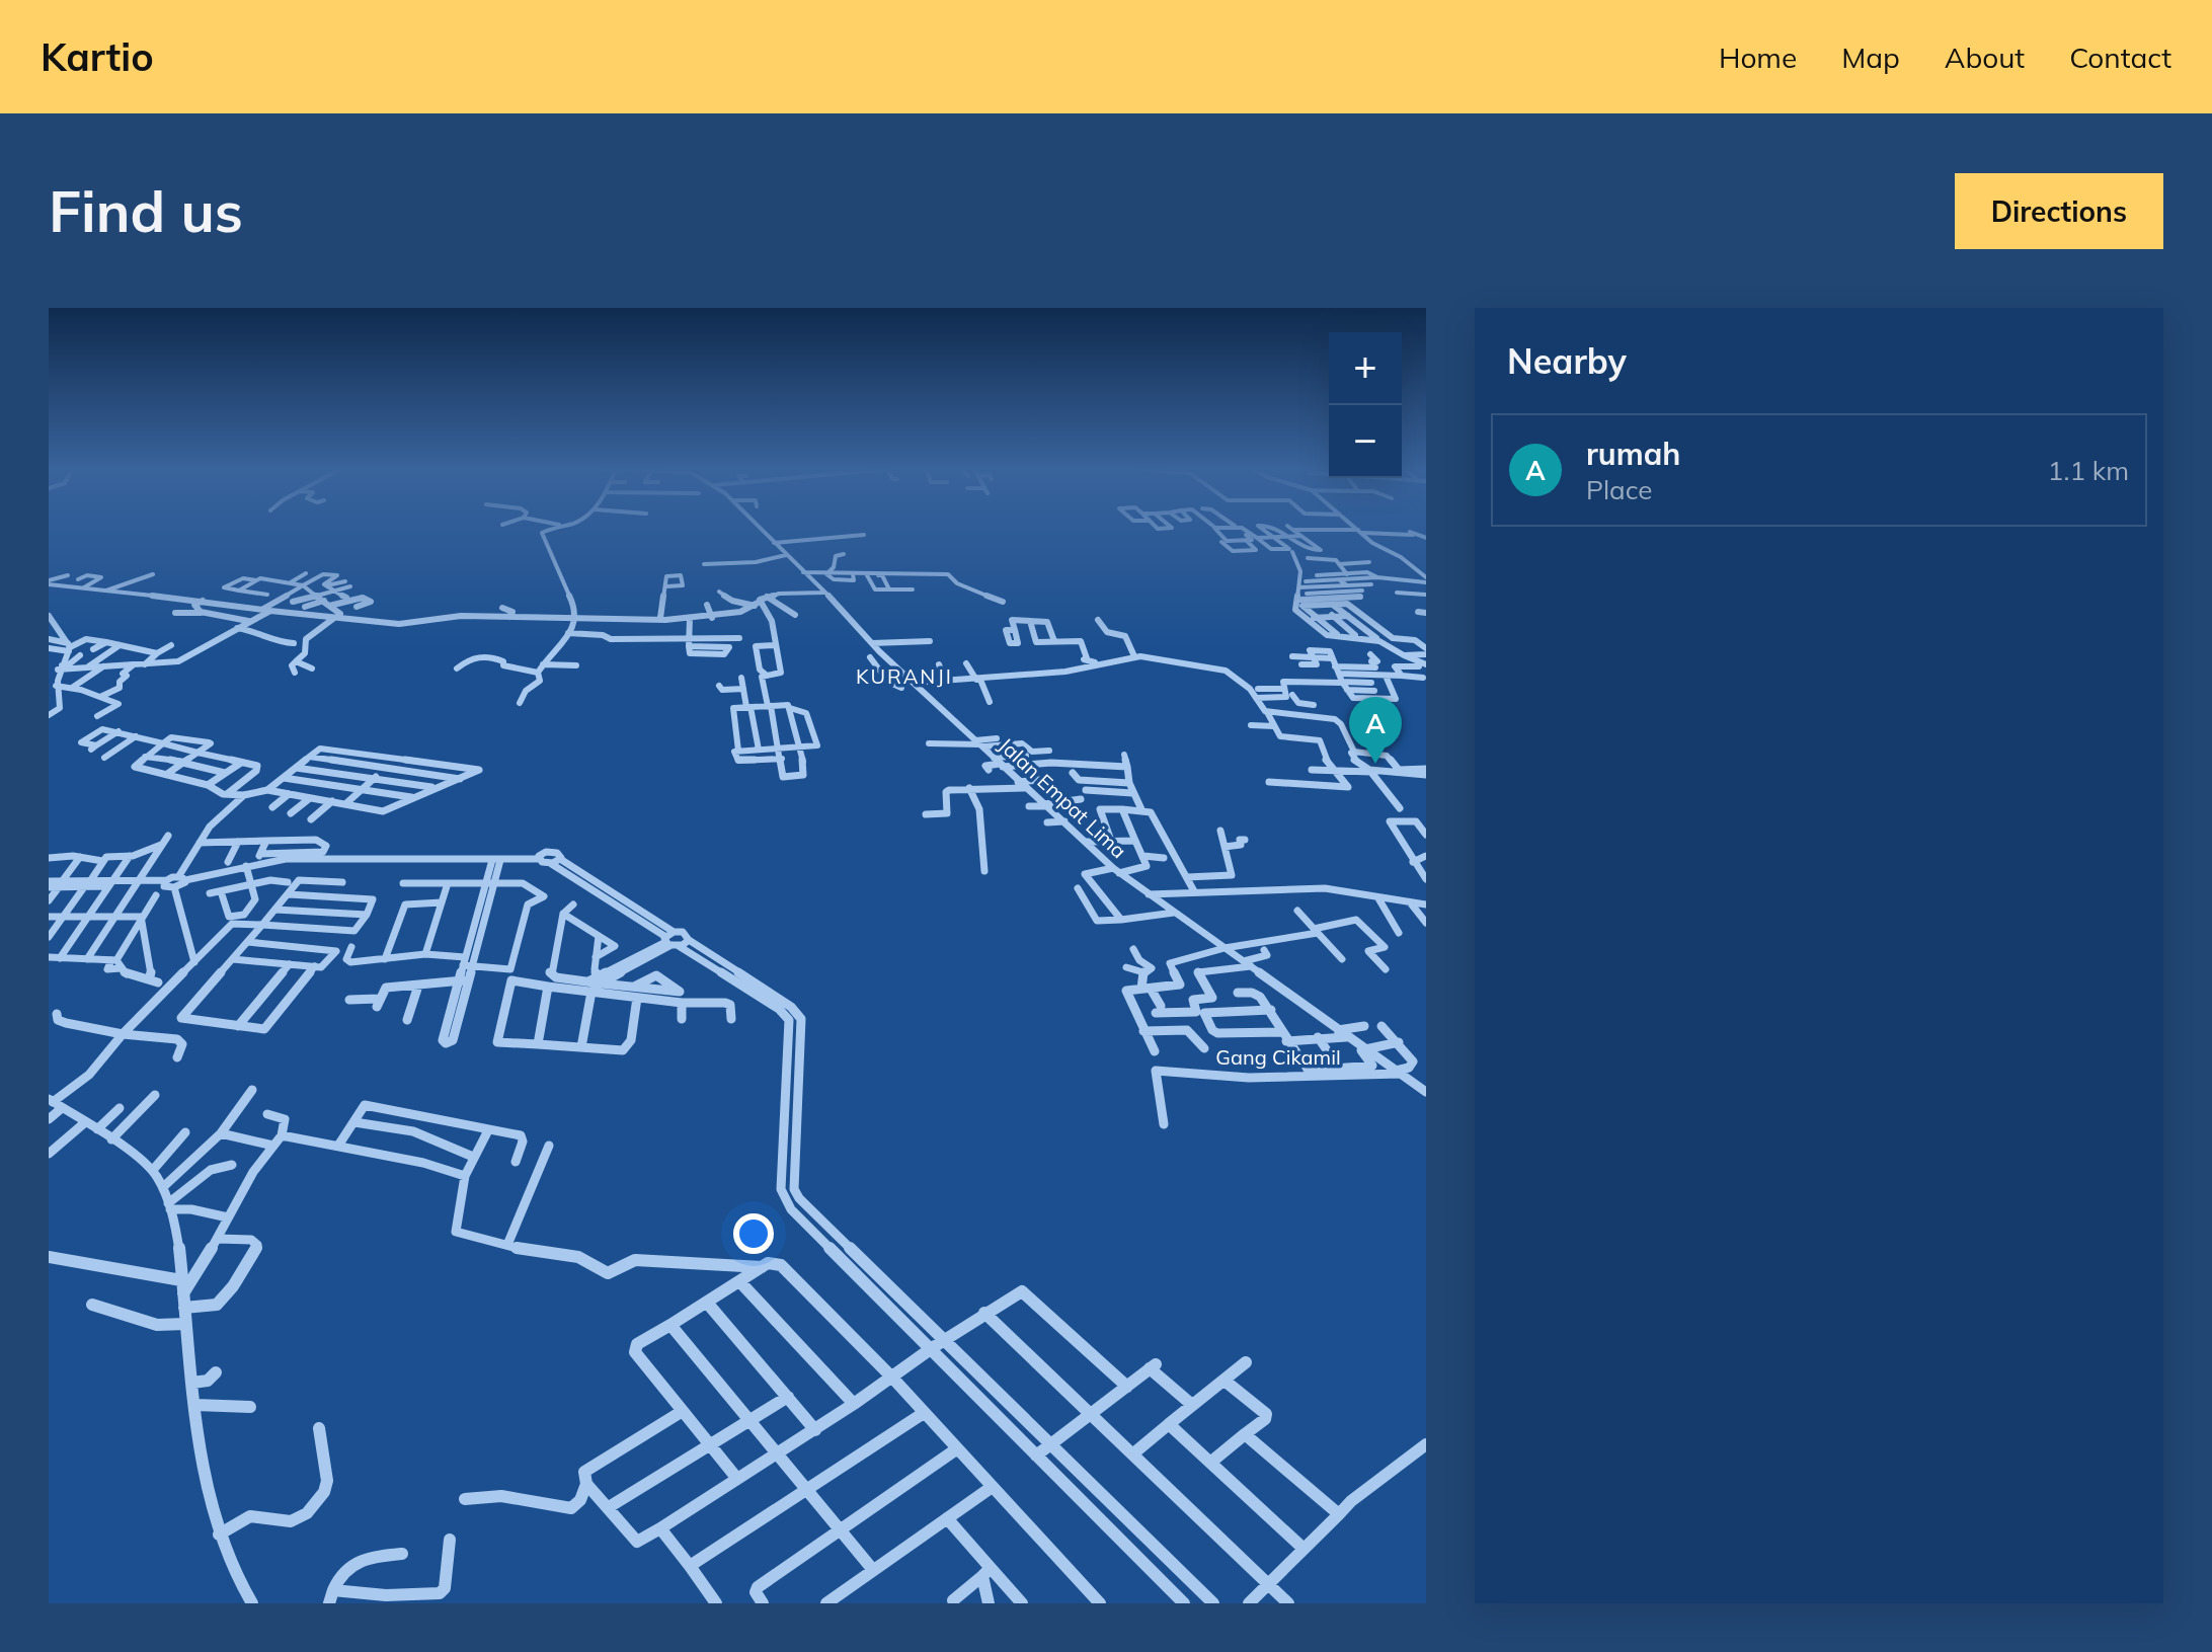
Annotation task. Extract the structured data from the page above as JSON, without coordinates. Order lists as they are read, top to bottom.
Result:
{
  "streets": {
    "street": ["Jalan Empat Lima", "Gang Cikamil"]
  },
  "crossings": [
    ["Jalan Empat Lima", "Gang Cikamil"]
  ],
  "districts": ["KURANJI"],
  "page": {
    "header": "Kartio",
    "nav": [
      "Home",
      "Map",
      "About",
      "Contact"
    ],
    "buttons": "Directions",
    "title": "Find us",
    "heading": "Nearby",
    "map_buttons": ["+", "−"],
    "list": [
      {
        "mark": "A",
        "name": "rumah",
        "note": "Place",
        "value": "1.1 km"
      }
    ],
    "pins": "A"
  }
}
